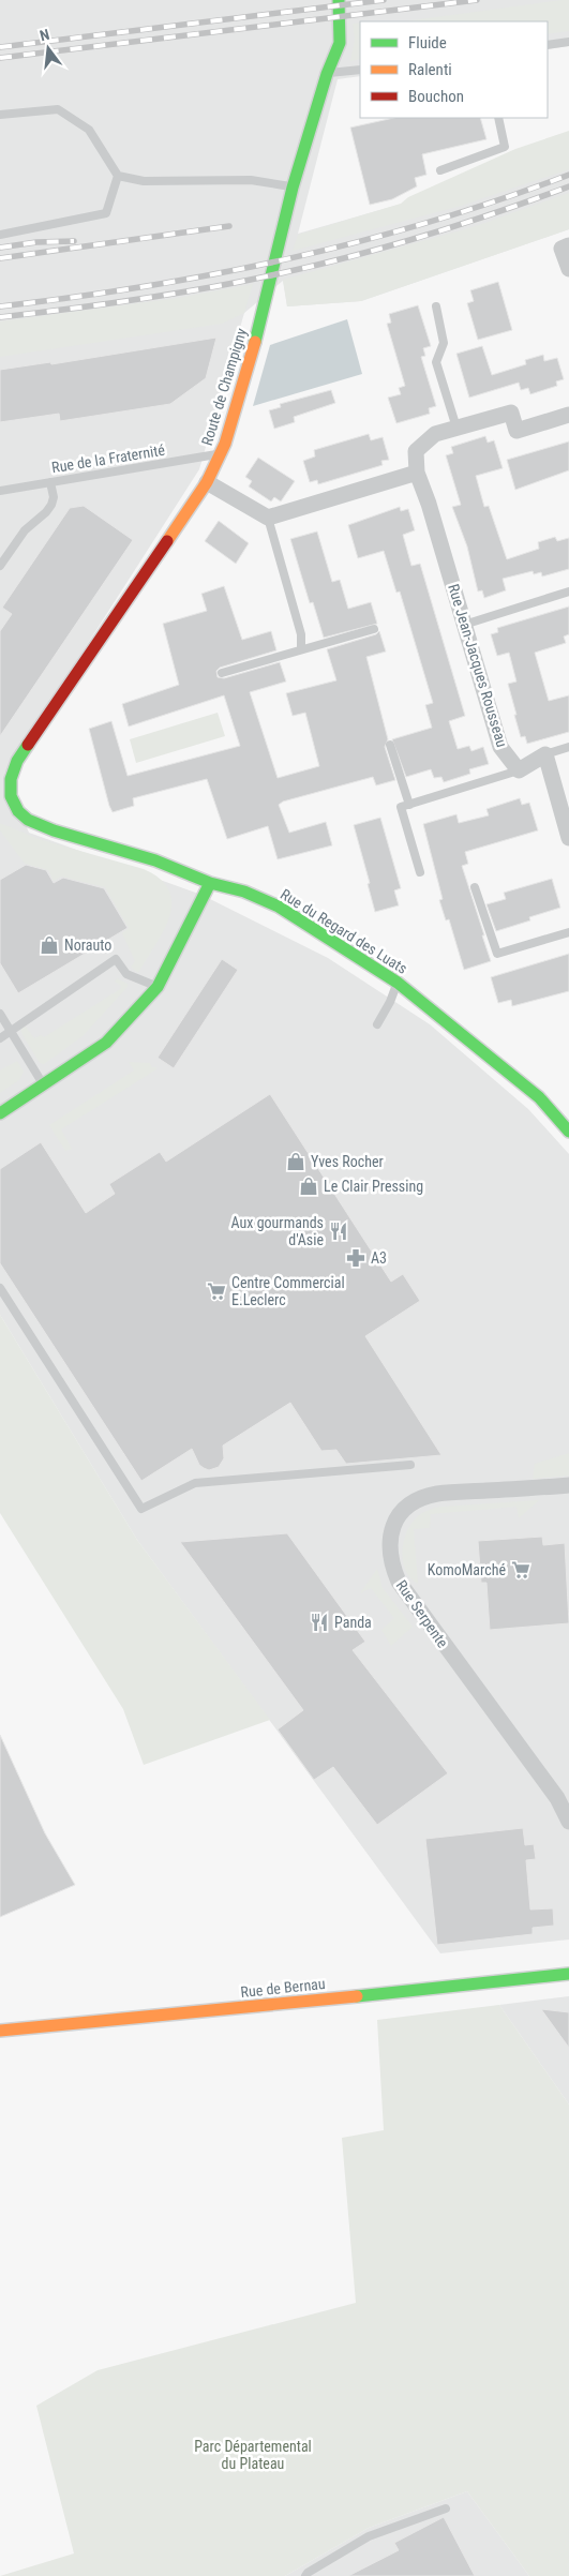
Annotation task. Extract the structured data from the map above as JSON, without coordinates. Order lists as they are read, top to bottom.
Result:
{
  "streets": {
    "street": [
      "Route de Champigny",
      "Rue Jean-Jacques Rousseau",
      "Rue du Regard des Luats",
      "Rue Serpente",
      "Rue de Bernau"
    ],
    "lane": ["Rue de la Fraternité"]
  },
  "crossings": [
    ["Route de Champigny", "Rue de la Fraternité"],
    ["Route de Champigny", "Rue du Regard des Luats"]
  ],
  "parks": ["Parc Départemental du Plateau"],
  "places": {
    "shop": ["Norauto", "Yves Rocher", "Le Clair Pressing"],
    "restaurant": ["Aux gourmands d'Asie", "Panda"],
    "pharmacy": ["A3"],
    "supermarket": ["Centre Commercial E.Leclerc", "KomoMarché"]
  },
  "legend": ["Fluide", "Ralenti", "Bouchon"],
  "north": "top"
}
